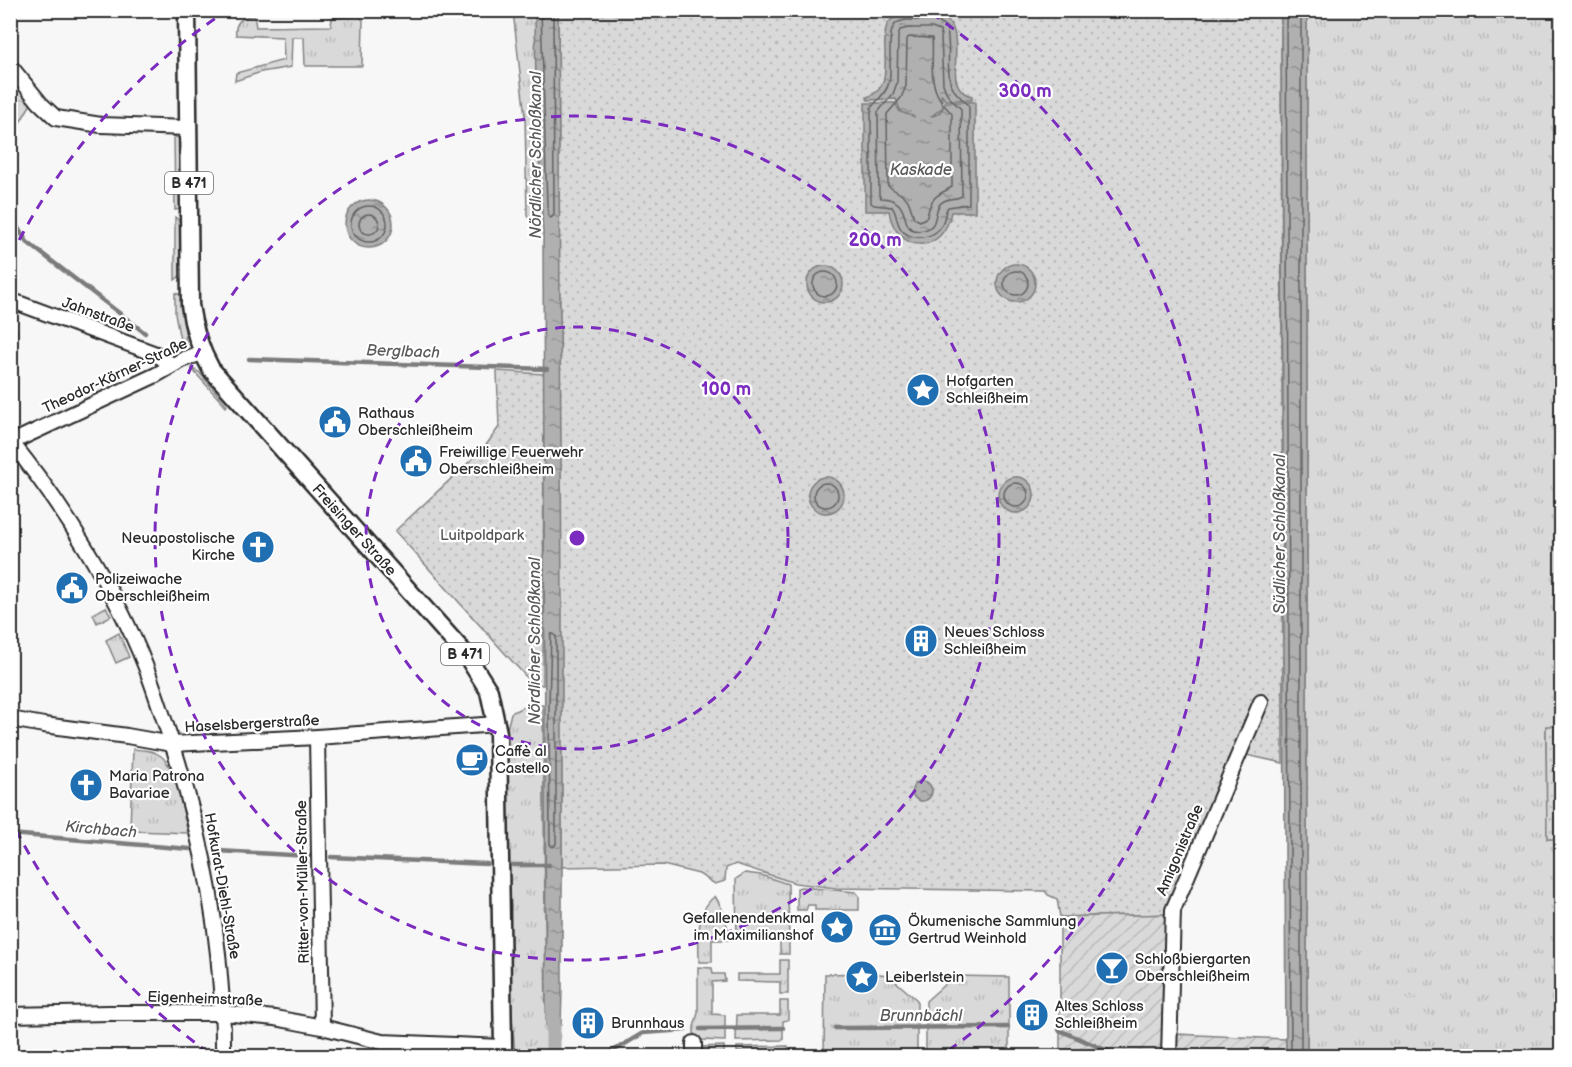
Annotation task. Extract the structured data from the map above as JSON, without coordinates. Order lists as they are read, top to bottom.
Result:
{
  "streets": {
    "main road": ["B 471", "Freisinger Straße"],
    "street": [
      "Jahnstraße",
      "Theodor-Körner-Straße",
      "Haselsbergerstraße",
      "Amigonistraße",
      "Ritter-von-Müller-Straße",
      "Hofkurat-Diehl-Straße",
      "Eigenheimstraße"
    ]
  },
  "crossings": [
    ["Jahnstraße", "Theodor-Körner-Straße"],
    ["Theodor-Körner-Straße", "Freisinger Straße"],
    ["Theodor-Körner-Straße", "Hofkurat-Diehl-Straße"],
    ["Freisinger Straße", "Haselsbergerstraße"],
    ["Freisinger Straße", "Eigenheimstraße"],
    ["Haselsbergerstraße", "Ritter-von-Müller-Straße"],
    ["Haselsbergerstraße", "Hofkurat-Diehl-Straße"],
    ["Ritter-von-Müller-Straße", "Eigenheimstraße"],
    ["Hofkurat-Diehl-Straße", "Eigenheimstraße"]
  ],
  "water": [
    "Nördlicher Schloßkanal",
    "Kaskade",
    "Berglbach",
    "Südlicher Schloßkanal",
    "Kirchbach",
    "Brunnbächl"
  ],
  "parks": ["Luitpoldpark"],
  "places": {
    "place": ["Hofgarten Schleißheim", "Gefallenendenkmal im Maximilianshof", "Leiberlstein"],
    "public building": ["Rathaus Oberschleißheim", "Freiwillige Feuerwehr Oberschleißheim", "Polizeiwache Oberschleißheim"],
    "church": ["Neuapostolische Kirche", "Maria Patrona Bavariae"],
    "building": ["Neues Schloss Schleißheim", "Altes Schloss Schleißheim", "Brunnhaus"],
    "cafe": ["Caffè al Castello"],
    "museum": ["Ökumenische Sammlung Gertrud Weinhold"],
    "bar": ["Schloßbiergarten Oberschleißheim"]
  },
  "rings": ["300 m", "200 m", "100 m"]
}
